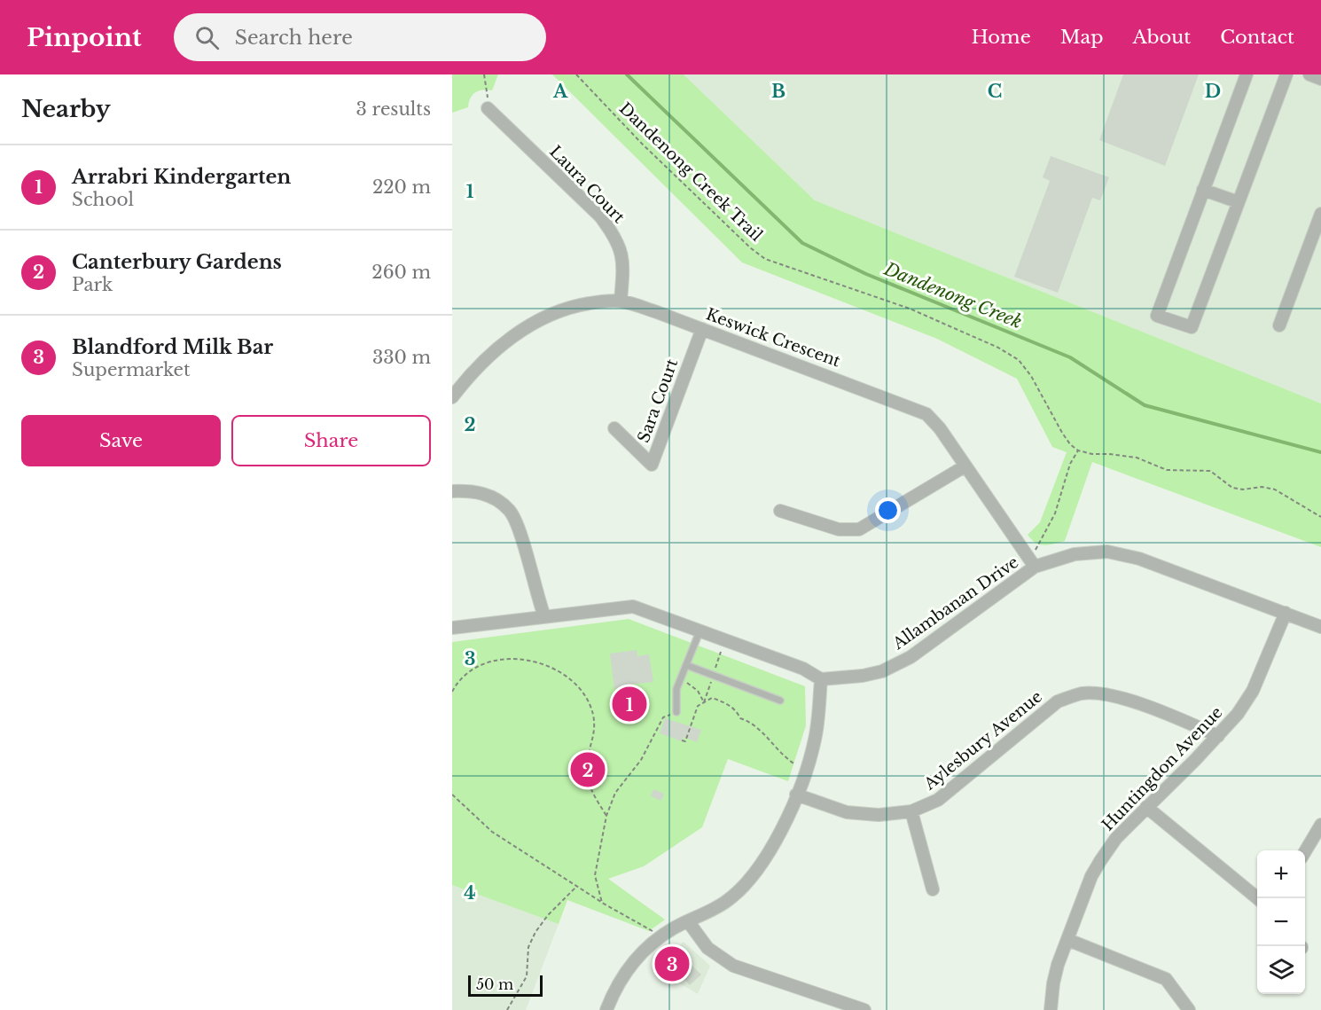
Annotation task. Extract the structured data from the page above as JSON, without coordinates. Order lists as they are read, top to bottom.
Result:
{
  "streets": {
    "street": [
      "Laura Court",
      "Keswick Crescent",
      "Sara Court",
      "Allambanan Drive",
      "Aylesbury Avenue",
      "Huntingdon Avenue"
    ],
    "path": ["Dandenong Creek Trail"]
  },
  "crossings": [
    ["Laura Court", "Keswick Crescent"],
    ["Keswick Crescent", "Sara Court"],
    ["Keswick Crescent", "Allambanan Drive"],
    ["Allambanan Drive", "Huntingdon Avenue"],
    ["Aylesbury Avenue", "Huntingdon Avenue"]
  ],
  "water": ["Dandenong Creek"],
  "scale_bar": "50 m",
  "page": {
    "header": "Pinpoint",
    "search": "Search here",
    "nav": [
      "Home",
      "Map",
      "About",
      "Contact"
    ],
    "heading": ["Nearby", "3 results"],
    "list": [
      {
        "mark": "1",
        "name": "Arrabri Kindergarten",
        "note": "School",
        "value": "220 m"
      },
      {
        "mark": "2",
        "name": "Canterbury Gardens",
        "note": "Park",
        "value": "260 m"
      },
      {
        "mark": "3",
        "name": "Blandford Milk Bar",
        "note": "Supermarket",
        "value": "330 m"
      }
    ],
    "buttons": ["Save", "Share"],
    "pins": ["1", "2", "3"],
    "map_buttons": ["+", "−"],
    "scale": "50 m"
  },
  "grid": {
    "columns": [
      "A",
      "B",
      "C",
      "D"
    ],
    "rows": [
      "1",
      "2",
      "3",
      "4"
    ]
  }
}
